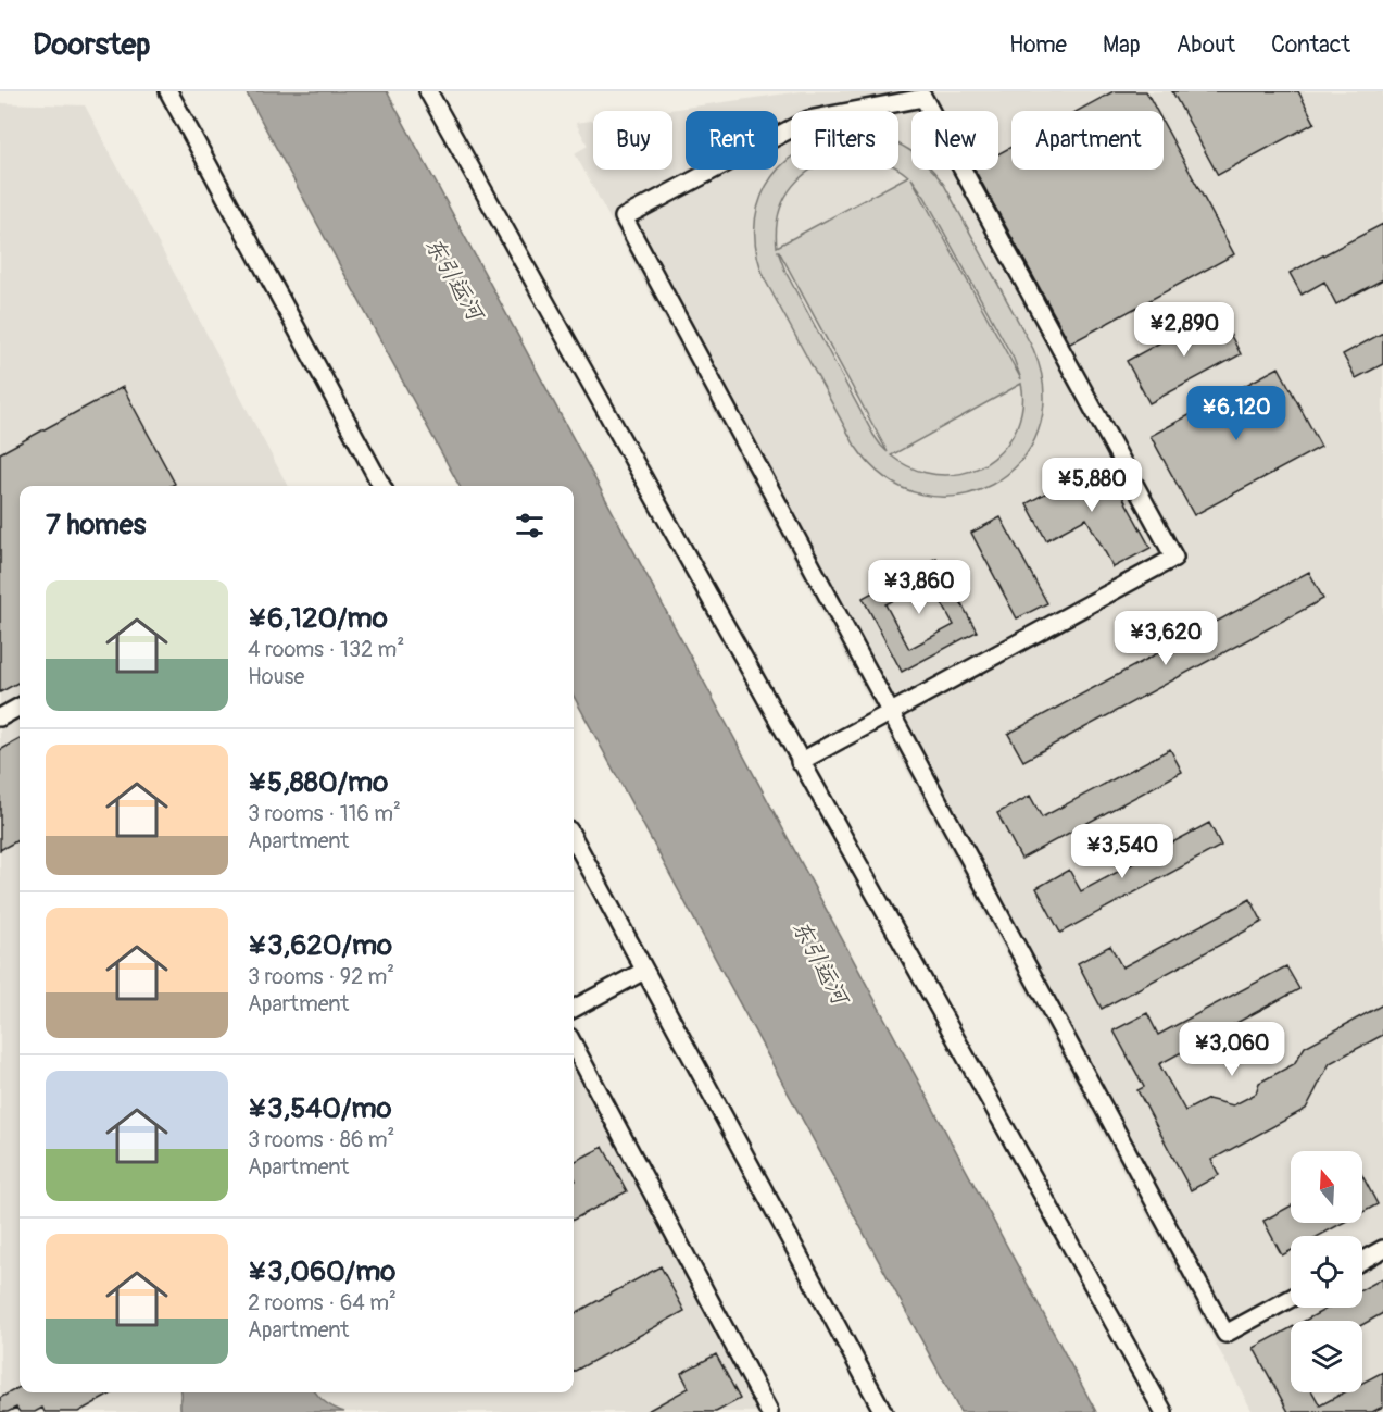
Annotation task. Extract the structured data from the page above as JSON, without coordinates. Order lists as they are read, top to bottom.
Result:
{
  "water": ["东引运河"],
  "north": "top",
  "page": {
    "header": "Doorstep",
    "nav": [
      "Home",
      "Map",
      "About",
      "Contact"
    ],
    "chip": [
      "Buy",
      "Rent",
      "Filters",
      "New",
      "Apartment"
    ],
    "price": [
      "¥2,890",
      "¥6,120",
      "¥5,880",
      "¥3,860",
      "¥3,620",
      "¥3,540",
      "¥3,060"
    ],
    "heading": "7 homes",
    "list": [
      {
        "name": "¥6,120/mo",
        "note": "4 rooms · 132 m² · House"
      },
      {
        "name": "¥5,880/mo",
        "note": "3 rooms · 116 m² · Apartment"
      },
      {
        "name": "¥3,620/mo",
        "note": "3 rooms · 92 m² · Apartment"
      },
      {
        "name": "¥3,540/mo",
        "note": "3 rooms · 86 m² · Apartment"
      },
      {
        "name": "¥3,060/mo",
        "note": "2 rooms · 64 m² · Apartment"
      }
    ]
  }
}
